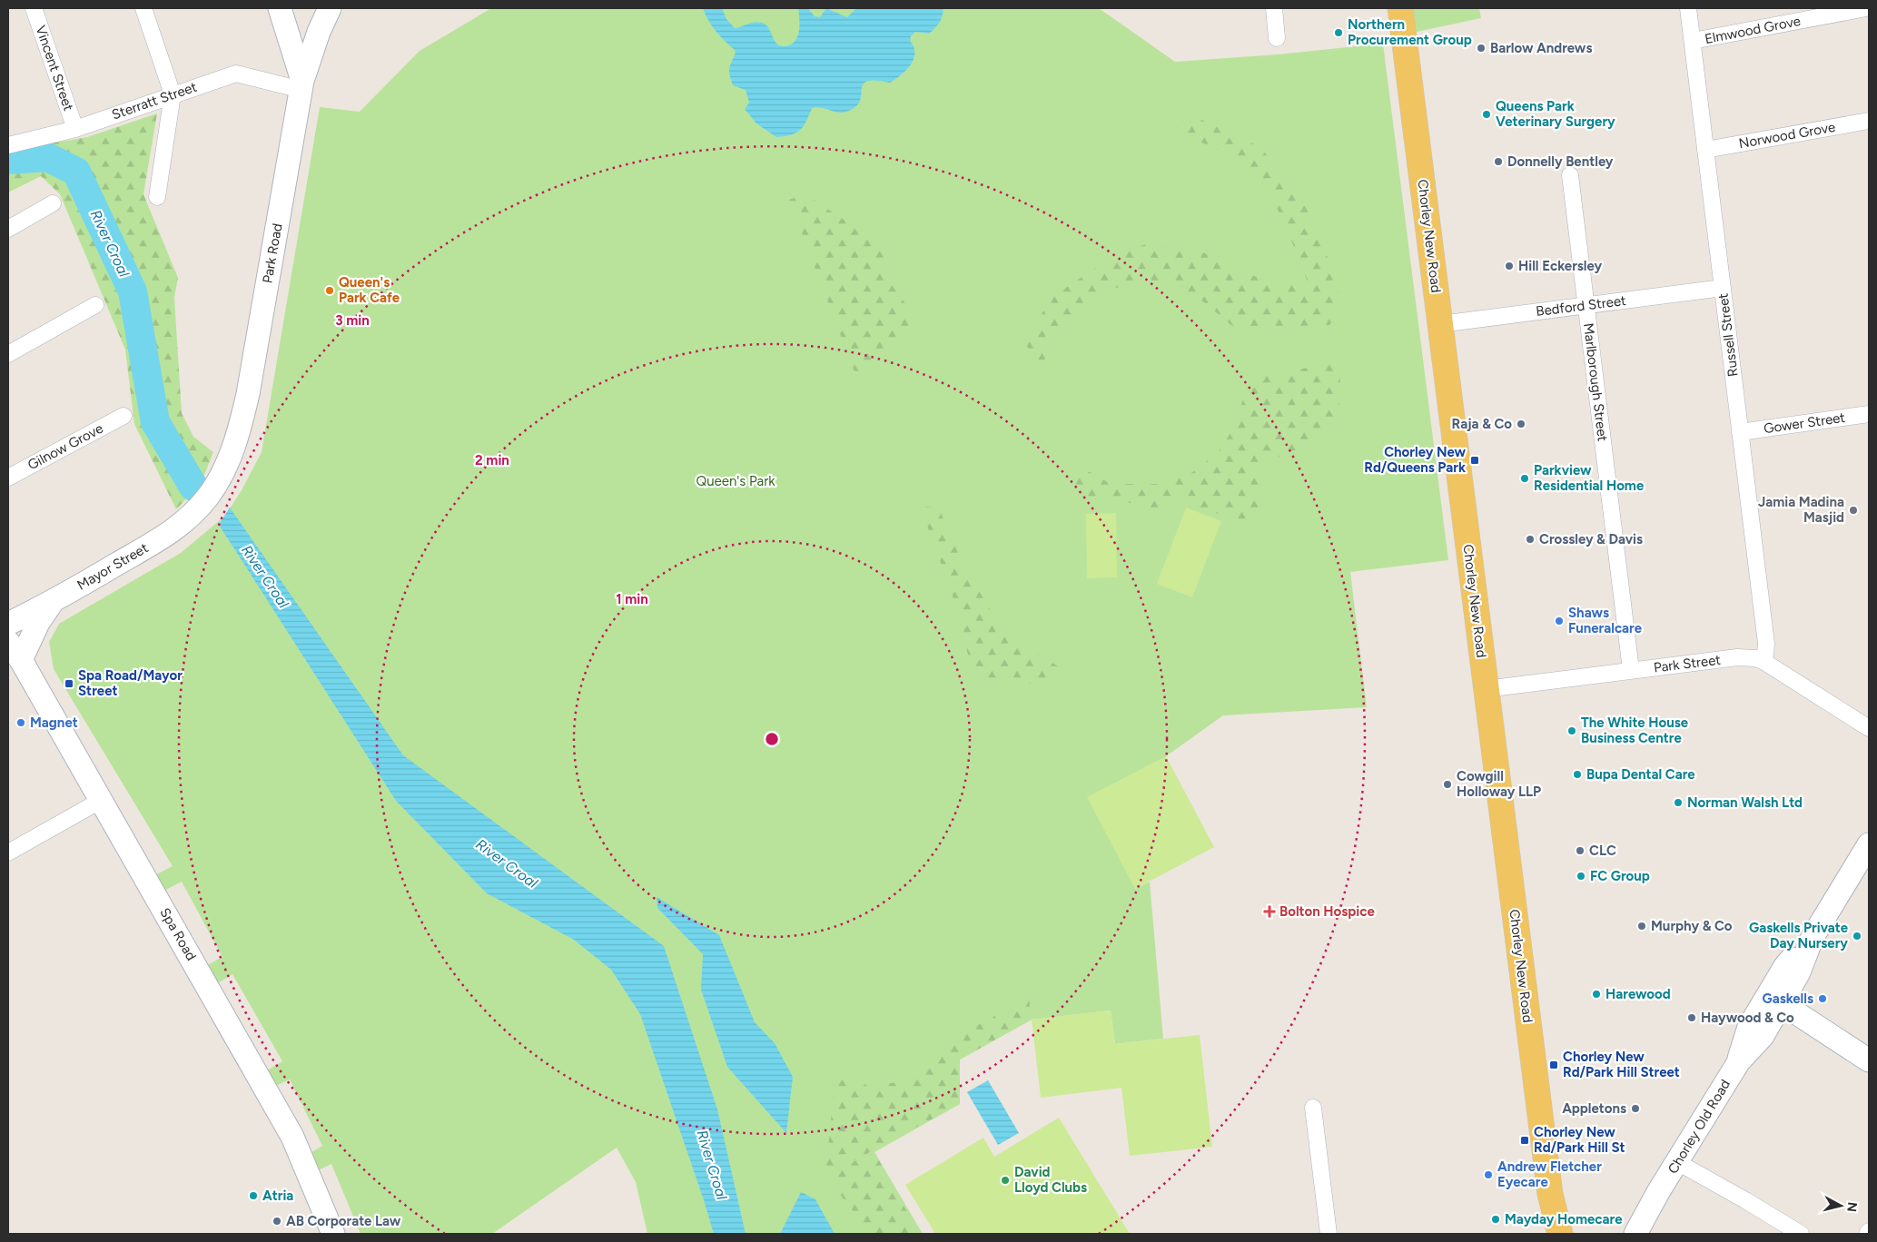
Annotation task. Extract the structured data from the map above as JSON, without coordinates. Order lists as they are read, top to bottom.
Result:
{
  "streets": {
    "main road": [
      "Chorley New Road",
      "Park Road",
      "Mayor Street",
      "Spa Road",
      "Chorley Old Road"
    ],
    "street": [
      "Elmwood Grove",
      "Vincent Street",
      "Sterratt Street",
      "Norwood Grove",
      "Bedford Street",
      "Russell Street",
      "Marlborough Street",
      "Gower Street",
      "Gilnow Grove",
      "Park Street"
    ]
  },
  "crossings": [
    ["Elmwood Grove", "Russell Street"],
    ["Vincent Street", "Sterratt Street"],
    ["Sterratt Street", "Park Road"],
    ["Norwood Grove", "Russell Street"],
    ["Chorley New Road", "Bedford Street"],
    ["Chorley New Road", "Park Street"],
    ["Park Road", "Mayor Street"],
    ["Bedford Street", "Russell Street"],
    ["Bedford Street", "Marlborough Street"],
    ["Russell Street", "Gower Street"],
    ["Russell Street", "Park Street"],
    ["Marlborough Street", "Park Street"]
  ],
  "water": ["River Croal"],
  "parks": ["Queen's Park"],
  "places": {
    "other": [
      "Northern Procurement Group",
      "Barlow Andrews",
      "Queens Park Veterinary Surgery",
      "Donnelly Bentley",
      "Hill Eckersley",
      "Queen's Park Cafe",
      "Raja & Co",
      "Parkview Residential Home",
      "Jamia Madina Masjid",
      "Crossley & Davis",
      "Shaws Funeralcare",
      "Magnet",
      "The White House Business Centre",
      "Bupa Dental Care",
      "Cowgill Holloway LLP",
      "Norman Walsh Ltd",
      "CLC",
      "FC Group",
      "Murphy & Co",
      "Gaskells Private Day Nursery",
      "Harewood",
      "Gaskells",
      "Haywood & Co",
      "Appletons",
      "Andrew Fletcher Eyecare",
      "David Lloyd Clubs",
      "Atria",
      "Mayday Homecare",
      "AB Corporate Law"
    ],
    "transit": [
      "Chorley New Rd/Queens Park",
      "Spa Road/Mayor Street",
      "Chorley New Rd/Park Hill Street",
      "Chorley New Rd/Park Hill St"
    ],
    "health": ["Bolton Hospice"]
  },
  "north": "right",
  "rings": ["3 min", "2 min", "1 min"]
}
